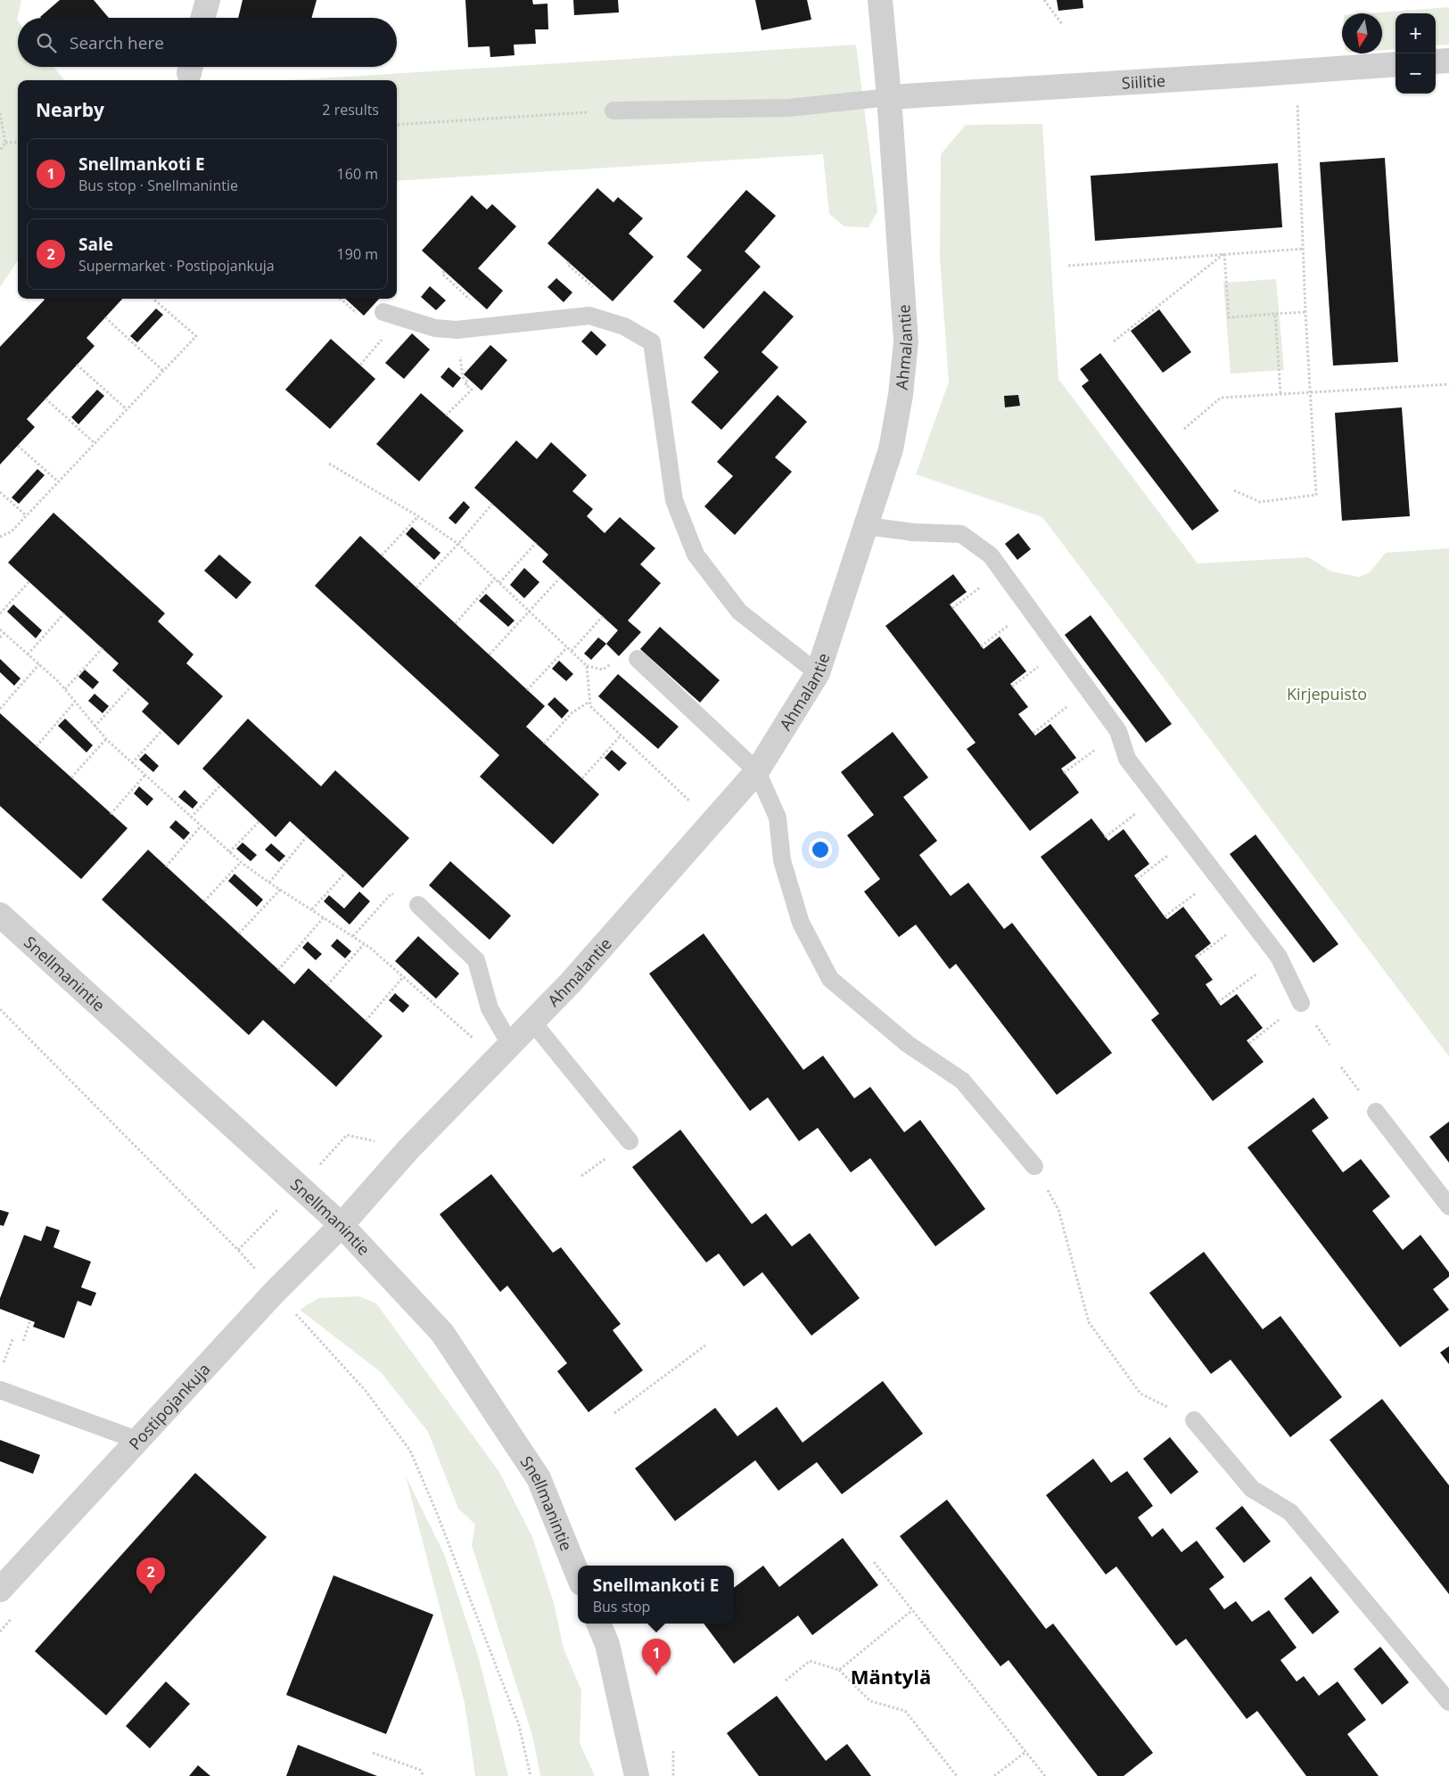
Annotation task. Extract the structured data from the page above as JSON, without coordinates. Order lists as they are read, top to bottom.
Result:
{
  "streets": {
    "street": [
      "Siilitie",
      "Ahmalantie",
      "Snellmanintie",
      "Postipojankuja"
    ]
  },
  "crossings": [
    ["Siilitie", "Ahmalantie"],
    ["Ahmalantie", "Snellmanintie"],
    ["Ahmalantie", "Postipojankuja"],
    ["Snellmanintie", "Postipojankuja"]
  ],
  "districts": ["Mäntylä"],
  "parks": ["Kirjepuisto"],
  "north": "bottom",
  "page": {
    "map_buttons": ["+", "−"],
    "search": "Search here",
    "heading": ["Nearby", "2 results"],
    "list": [
      {
        "mark": "1",
        "name": "Snellmankoti E",
        "note": "Bus stop · Snellmanintie",
        "value": "160 m"
      },
      {
        "mark": "2",
        "name": "Sale",
        "note": "Supermarket · Postipojankuja",
        "value": "190 m"
      }
    ],
    "pins": ["2", "1"],
    "popup": ["Snellmankoti E", "Bus stop"]
  }
}
